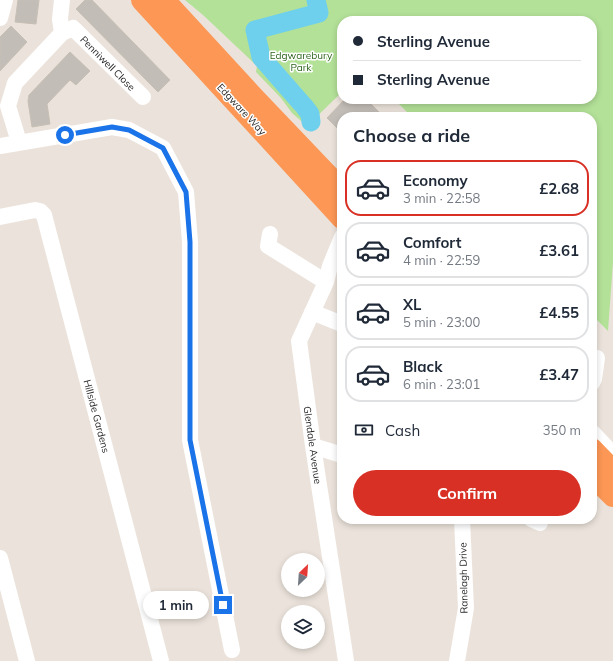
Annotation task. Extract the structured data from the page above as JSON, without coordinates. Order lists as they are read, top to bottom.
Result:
{
  "streets": {
    "highway": ["Edgware Way"],
    "street": [
      "Penniwell Close",
      "Hillside Gardens",
      "Glendale Avenue",
      "Ranelagh Drive"
    ]
  },
  "parks": ["Edgwarebury Park"],
  "north": "top right",
  "page": {
    "banner": ["Sterling Avenue", "Sterling Avenue"],
    "heading": "Choose a ride",
    "list": [
      {
        "name": "Economy",
        "note": "3 min · 22:58",
        "value": "£2.68"
      },
      {
        "name": "Comfort",
        "note": "4 min · 22:59",
        "value": "£3.61"
      },
      {
        "name": "XL",
        "note": "5 min · 23:00",
        "value": "£4.55"
      },
      {
        "name": "Black",
        "note": "6 min · 23:01",
        "value": "£3.47"
      }
    ],
    "pay": ["Cash", "350 m"],
    "buttons": "Confirm",
    "bubble": "1 min"
  }
}
